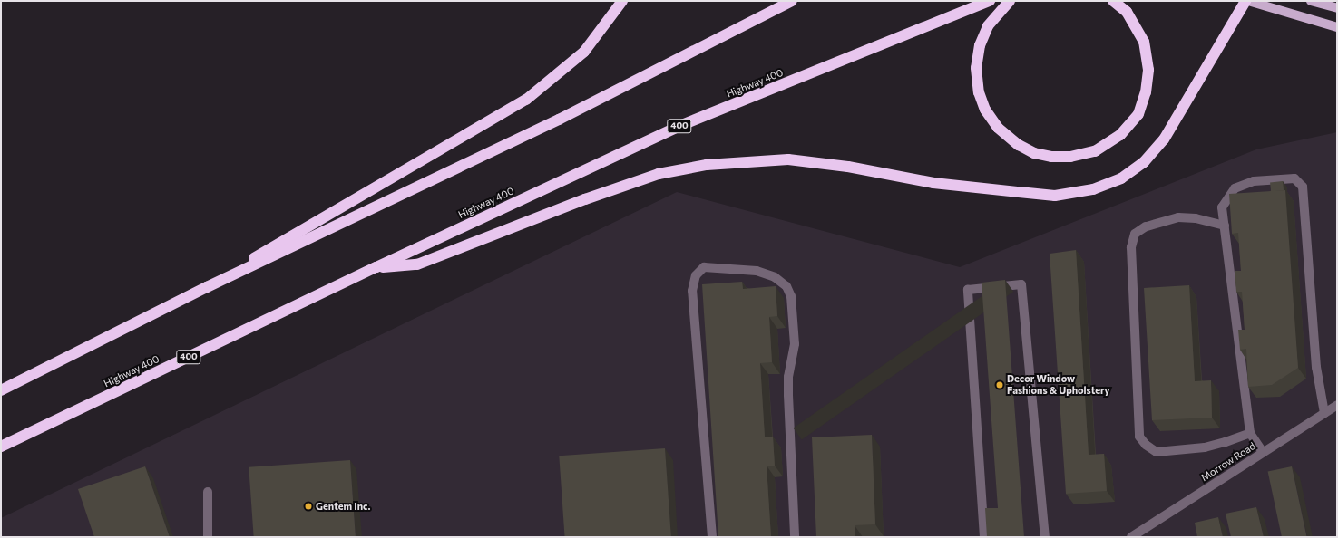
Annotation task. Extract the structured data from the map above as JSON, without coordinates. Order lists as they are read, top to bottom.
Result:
{
  "streets": {
    "highway": ["Highway 400", "400"],
    "street": ["Morrow Road"]
  },
  "places": ["Decor Window Fashions & Upholstery", "Gentem Inc."]
}
